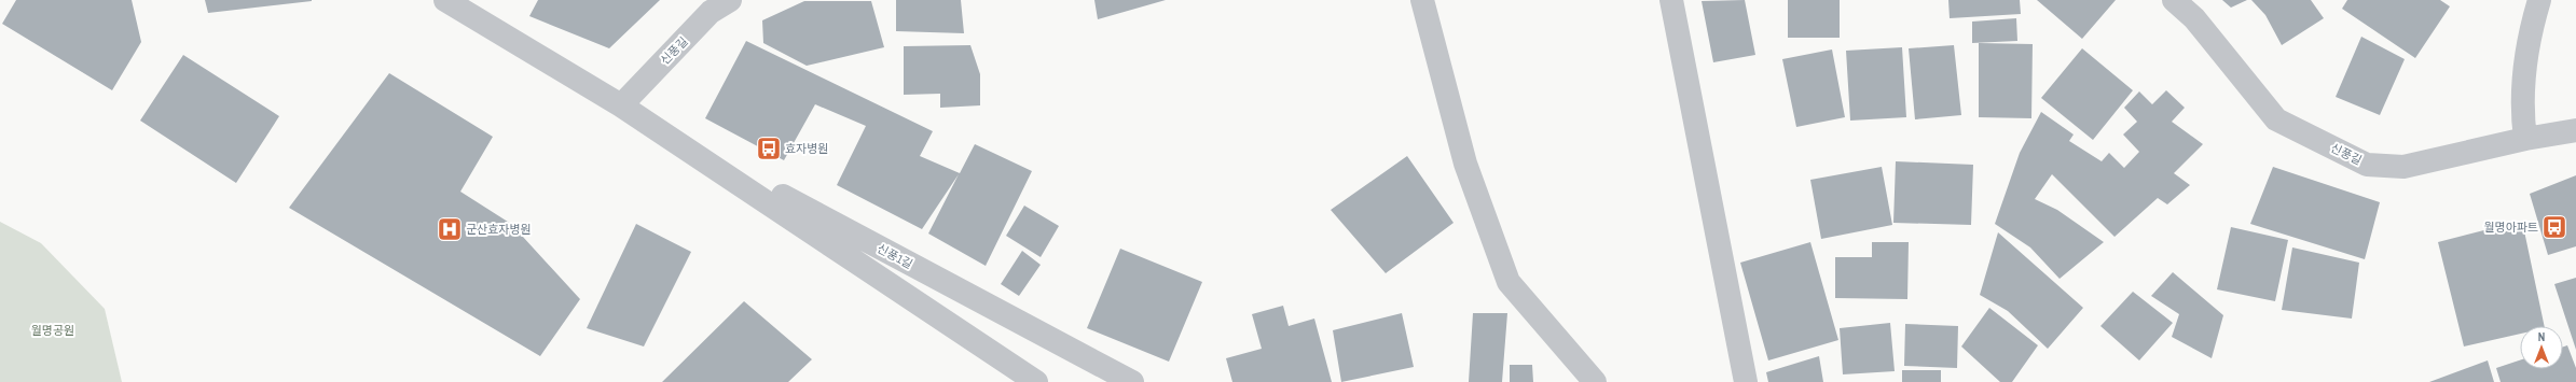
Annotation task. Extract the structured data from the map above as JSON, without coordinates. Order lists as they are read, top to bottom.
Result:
{
  "streets": {
    "street": ["신풍길", "신풍1길"]
  },
  "parks": ["월명공원"],
  "places": {
    "bus stop": ["효자병원", "월명아파트"],
    "hospital": ["군산효자병원"]
  },
  "north": "top"
}
